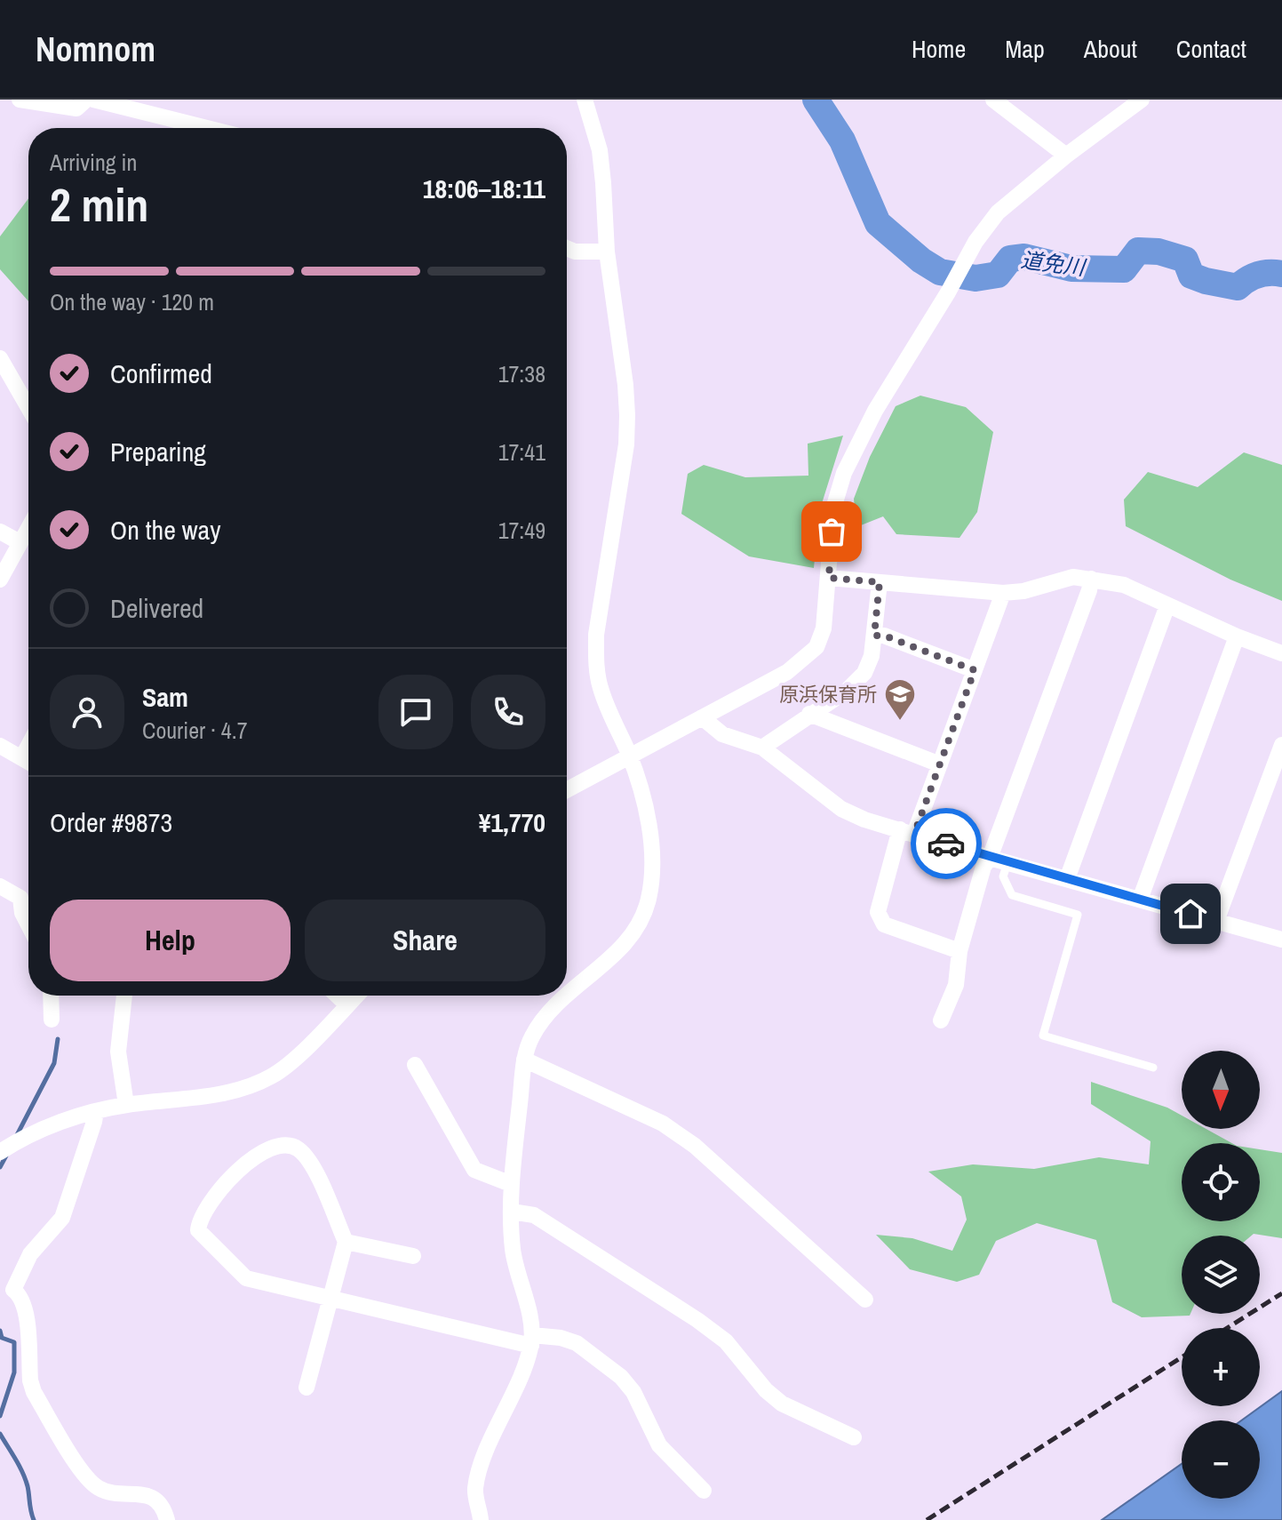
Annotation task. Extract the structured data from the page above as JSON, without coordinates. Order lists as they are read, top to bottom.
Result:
{
  "water": ["道免川"],
  "places": {
    "school or university": ["原浜保育所"]
  },
  "north": "bottom",
  "page": {
    "header": "Nomnom",
    "nav": [
      "Home",
      "Map",
      "About",
      "Contact"
    ],
    "heading": ["2 min", "Arriving in", "18:06–18:11"],
    "panel": [
      "Sam",
      "Courier · 4.7",
      "Order #9873",
      "¥1,770"
    ],
    "bar": "On the way · 120 m",
    "list": [
      ["Confirmed", "17:38"],
      ["Preparing", "17:41"],
      ["On the way", "17:49"],
      "Delivered"
    ],
    "buttons": ["Help", "Share"],
    "map_buttons": ["+", "−"]
  }
}
